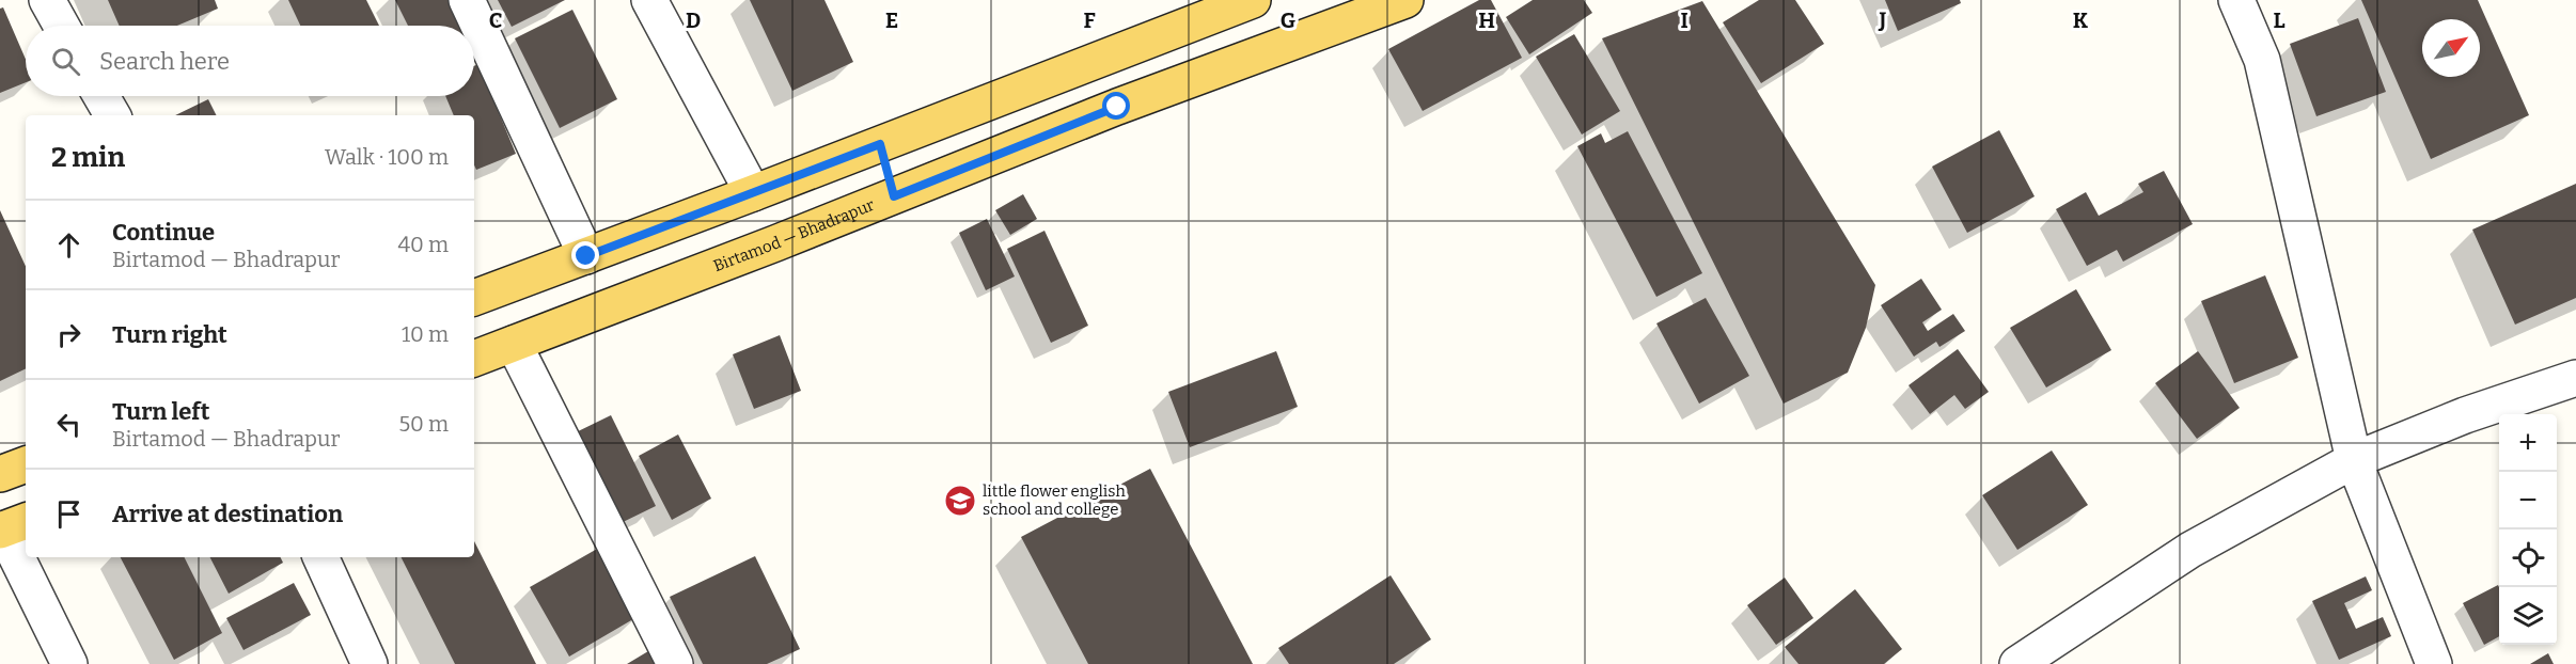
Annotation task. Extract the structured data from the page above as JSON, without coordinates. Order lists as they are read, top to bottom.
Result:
{
  "streets": {
    "main road": ["Birtamod — Bhadrapur"]
  },
  "places": {
    "school or university": ["little flower english school and college"]
  },
  "north": "top right",
  "page": {
    "search": "Search here",
    "heading": ["2 min", "Walk · 100 m"],
    "list": [
      ["Continue", "Birtamod — Bhadrapur", "40 m"],
      ["Turn right", "10 m"],
      ["Turn left", "Birtamod — Bhadrapur", "50 m"],
      "Arrive at destination"
    ],
    "map_buttons": ["+", "−"]
  },
  "grid": {
    "columns": [
      "C",
      "D",
      "E",
      "F",
      "G",
      "H",
      "I",
      "J",
      "K",
      "L"
    ]
  }
}
